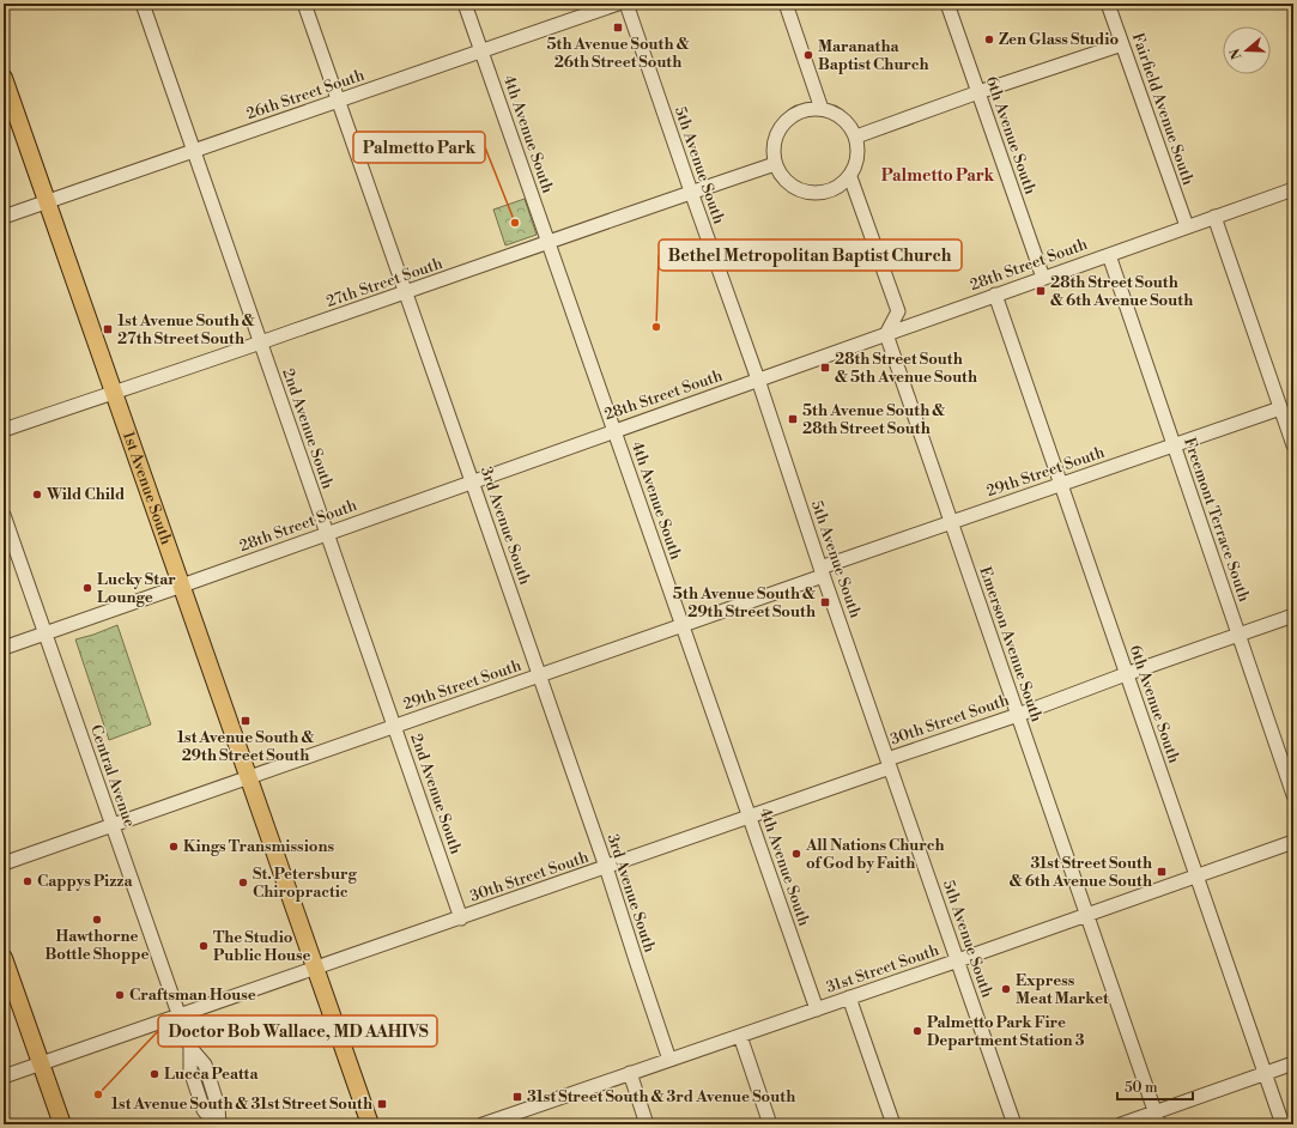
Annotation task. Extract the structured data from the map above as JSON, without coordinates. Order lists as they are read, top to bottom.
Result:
{
  "streets": {
    "main road": ["1st Avenue South"],
    "street": [
      "26th Street South",
      "Fairfield Avenue South",
      "4th Avenue South",
      "6th Avenue South",
      "5th Avenue South",
      "28th Street South",
      "27th Street South",
      "2nd Avenue South",
      "29th Street South",
      "Freemont Terrace South",
      "3rd Avenue South",
      "Emerson Avenue South",
      "30th Street South",
      "Central Avenue",
      "31st Street South"
    ]
  },
  "crossings": [
    ["26th Street South", "4th Avenue South"],
    ["26th Street South", "2nd Avenue South"],
    ["26th Street South", "1st Avenue South"],
    ["26th Street South", "3rd Avenue South"],
    ["Fairfield Avenue South", "28th Street South"],
    ["4th Avenue South", "28th Street South"],
    ["4th Avenue South", "27th Street South"],
    ["4th Avenue South", "29th Street South"],
    ["4th Avenue South", "30th Street South"],
    ["4th Avenue South", "31st Street South"],
    ["6th Avenue South", "28th Street South"],
    ["6th Avenue South", "29th Street South"],
    ["6th Avenue South", "30th Street South"],
    ["6th Avenue South", "31st Street South"],
    ["5th Avenue South", "28th Street South"],
    ["5th Avenue South", "27th Street South"],
    ["5th Avenue South", "29th Street South"],
    ["5th Avenue South", "30th Street South"],
    ["5th Avenue South", "31st Street South"],
    ["28th Street South", "2nd Avenue South"],
    ["28th Street South", "1st Avenue South"],
    ["28th Street South", "Freemont Terrace South"],
    ["28th Street South", "3rd Avenue South"],
    ["28th Street South", "Emerson Avenue South"],
    ["28th Street South", "Central Avenue"],
    ["27th Street South", "2nd Avenue South"],
    ["27th Street South", "1st Avenue South"],
    ["27th Street South", "3rd Avenue South"],
    ["2nd Avenue South", "29th Street South"],
    ["2nd Avenue South", "30th Street South"],
    ["29th Street South", "1st Avenue South"],
    ["29th Street South", "Freemont Terrace South"],
    ["29th Street South", "3rd Avenue South"],
    ["29th Street South", "Emerson Avenue South"],
    ["29th Street South", "Central Avenue"],
    ["1st Avenue South", "30th Street South"],
    ["Freemont Terrace South", "30th Street South"],
    ["3rd Avenue South", "30th Street South"],
    ["3rd Avenue South", "31st Street South"],
    ["Emerson Avenue South", "30th Street South"],
    ["Emerson Avenue South", "31st Street South"],
    ["30th Street South", "Central Avenue"]
  ],
  "districts": ["Palmetto Park"],
  "places": {
    "transit": [
      "5th Avenue South & 26th Street South",
      "28th Street South & 6th Avenue South",
      "1st Avenue South & 27th Street South",
      "28th Street South & 5th Avenue South",
      "5th Avenue South & 28th Street South",
      "5th Avenue South & 29th Street South",
      "1st Avenue South & 29th Street South",
      "31st Street South & 6th Avenue South",
      "31st Street South & 3rd Avenue South",
      "1st Avenue South & 31st Street South"
    ],
    "other": [
      "Zen Glass Studio",
      "Maranatha Baptist Church",
      "Palmetto Park",
      "Bethel Metropolitan Baptist Church",
      "Wild Child",
      "Lucky Star Lounge",
      "Kings Transmissions",
      "All Nations Church of God by Faith",
      "Cappys Pizza",
      "St. Petersburg Chiropractic",
      "Hawthorne Bottle Shoppe",
      "The Studio Public House",
      "Express Meat Market",
      "Craftsman House",
      "Palmetto Park Fire Department Station 3",
      "Lucca Peatta",
      "Doctor Bob Wallace, MD AAHIVS"
    ]
  },
  "scale_bar": "50 m",
  "north": "left"
}
